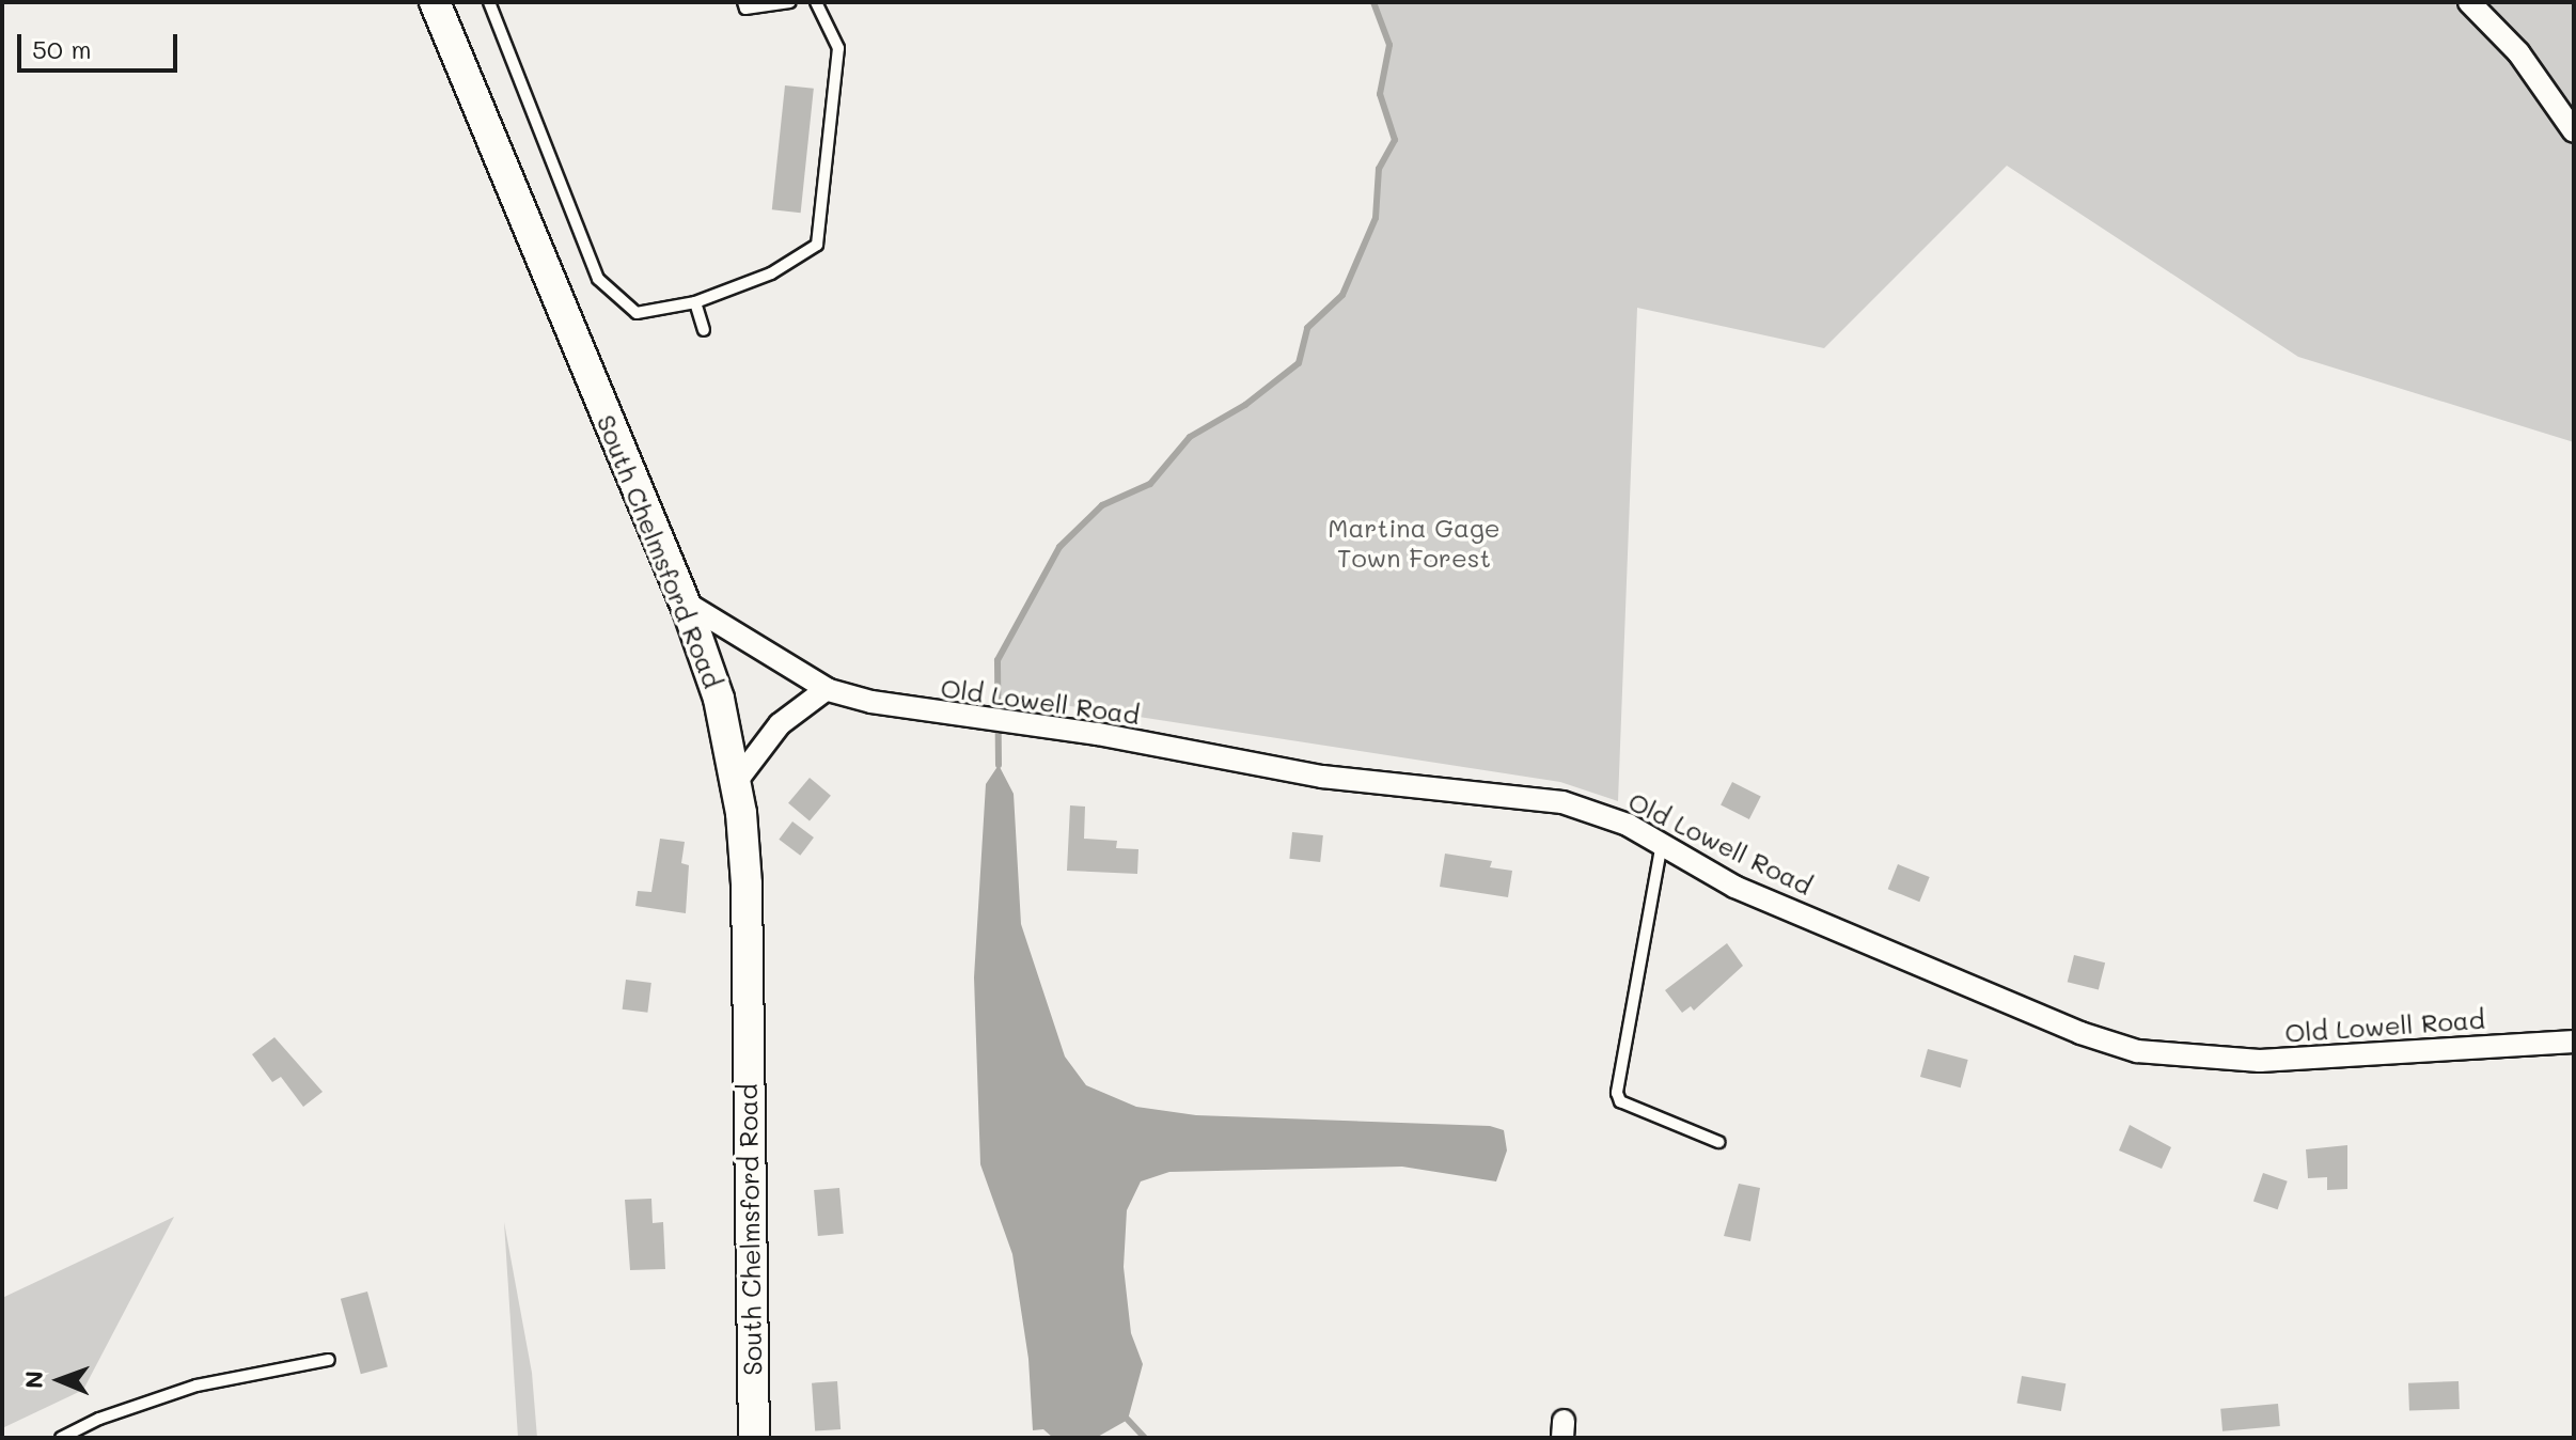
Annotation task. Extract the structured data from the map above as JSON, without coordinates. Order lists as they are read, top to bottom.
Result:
{
  "streets": {
    "main road": ["South Chelmsford Road"],
    "street": ["Old Lowell Road"]
  },
  "crossings": [
    ["South Chelmsford Road", "Old Lowell Road"]
  ],
  "parks": ["Martina Gage Town Forest"],
  "scale_bar": "50 m",
  "north": "left"
}
